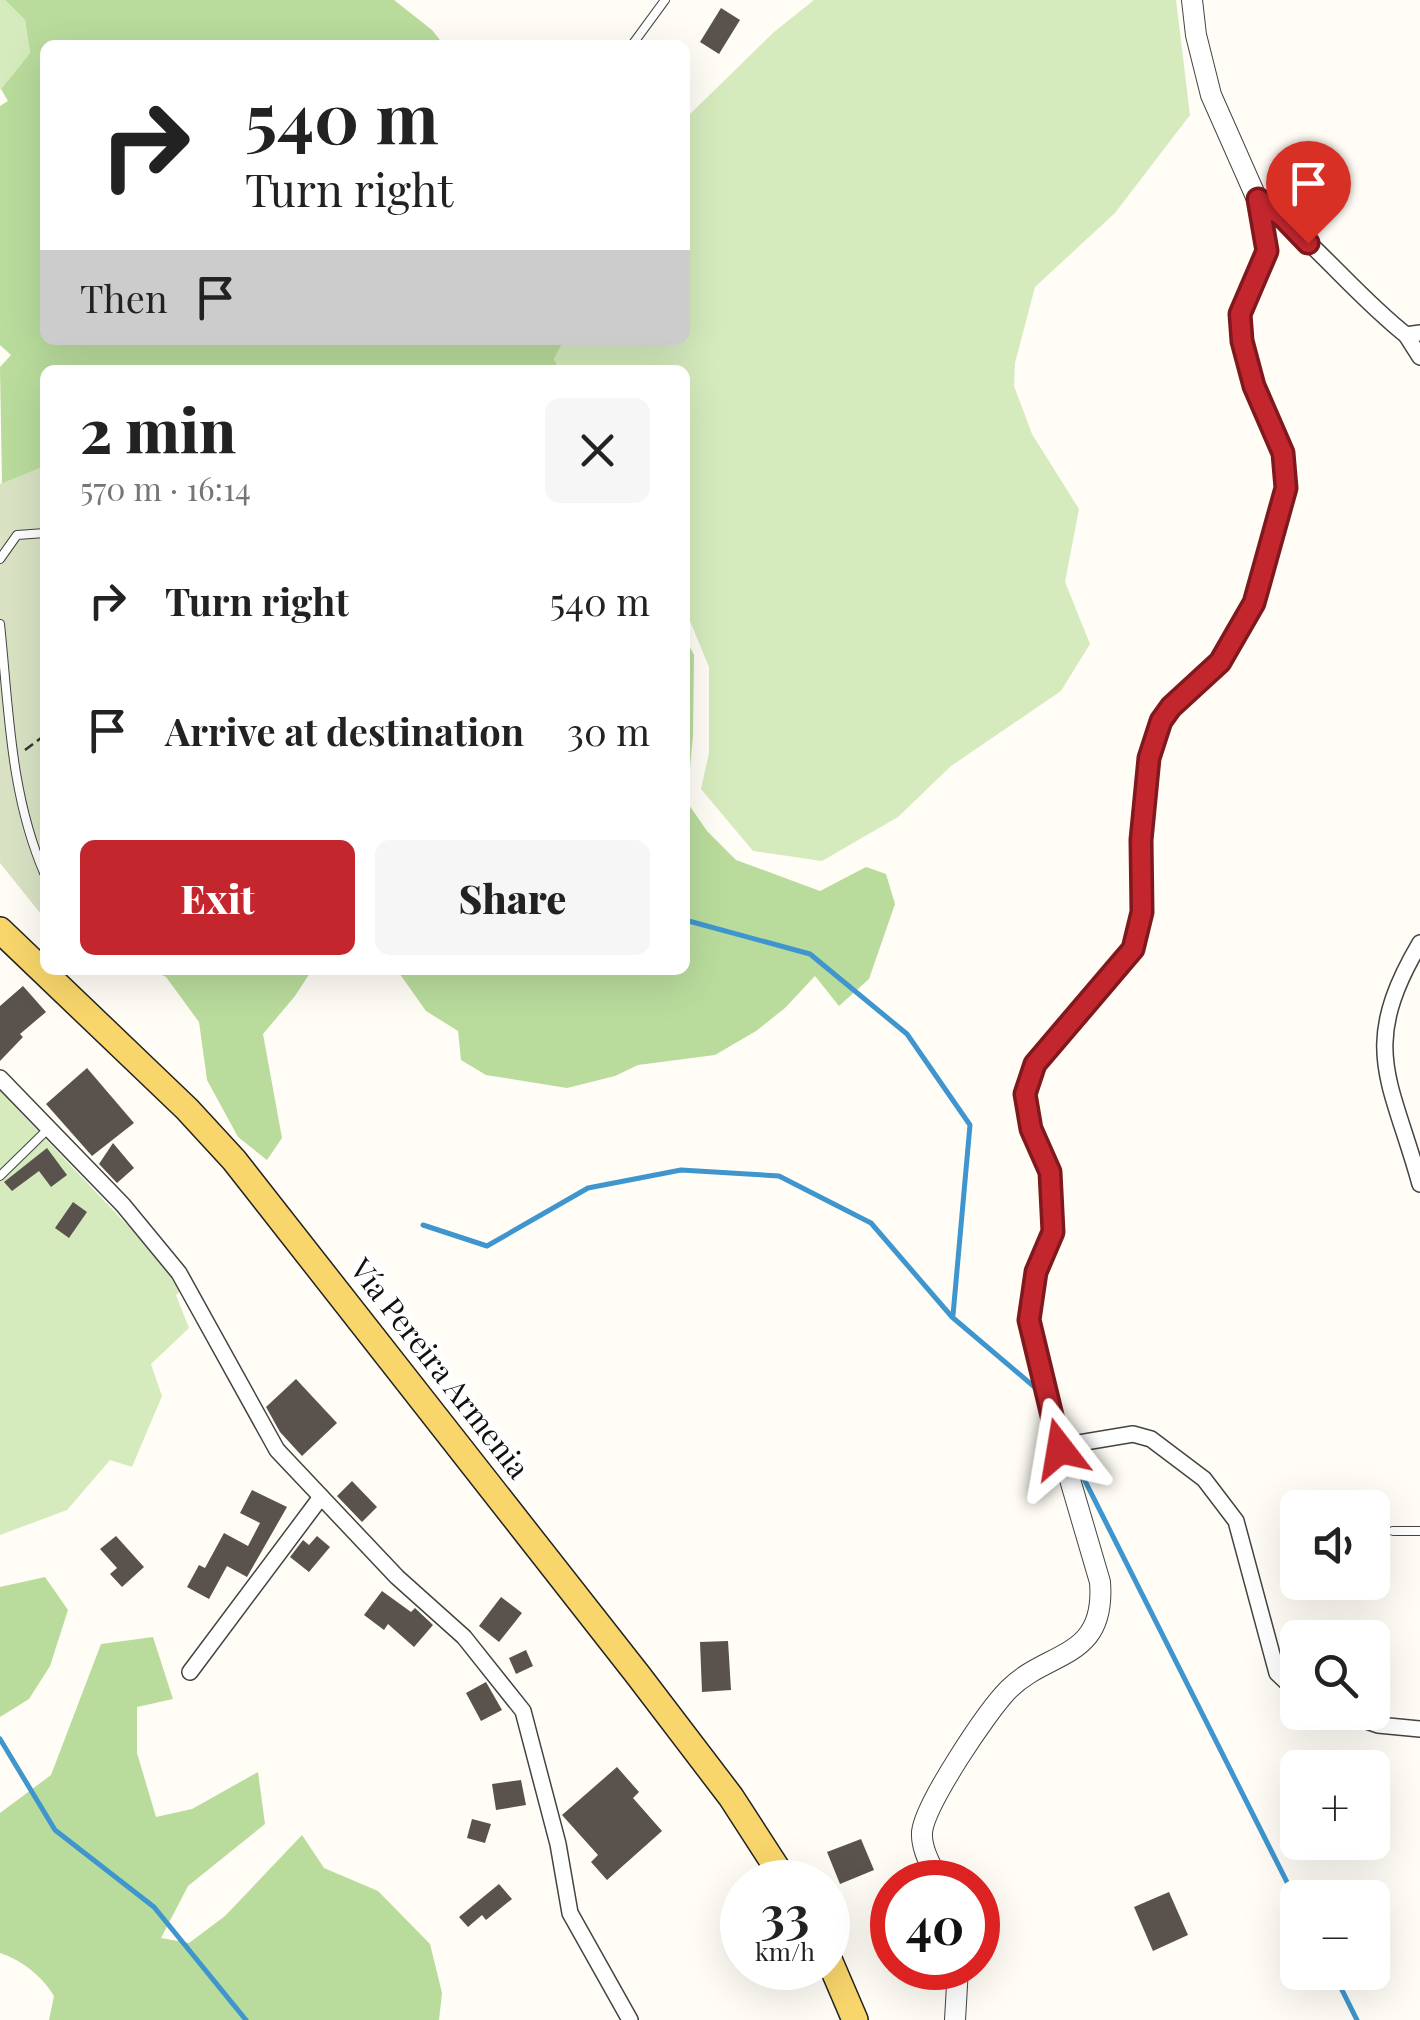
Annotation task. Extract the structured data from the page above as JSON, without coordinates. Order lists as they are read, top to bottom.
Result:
{
  "streets": {
    "main road": ["Vía Pereira Armenia"]
  },
  "page": {
    "turn": ["540 m", "Turn right"],
    "then": "Then",
    "heading": ["2 min", "570 m · 16:14"],
    "list": [
      {
        "name": "Turn right",
        "value": "540 m"
      },
      {
        "name": "Arrive at destination",
        "value": "30 m"
      }
    ],
    "buttons": ["Exit", "Share"],
    "map_buttons": ["+", "−"],
    "speed": "33 km/h",
    "limit": "40"
  }
}
